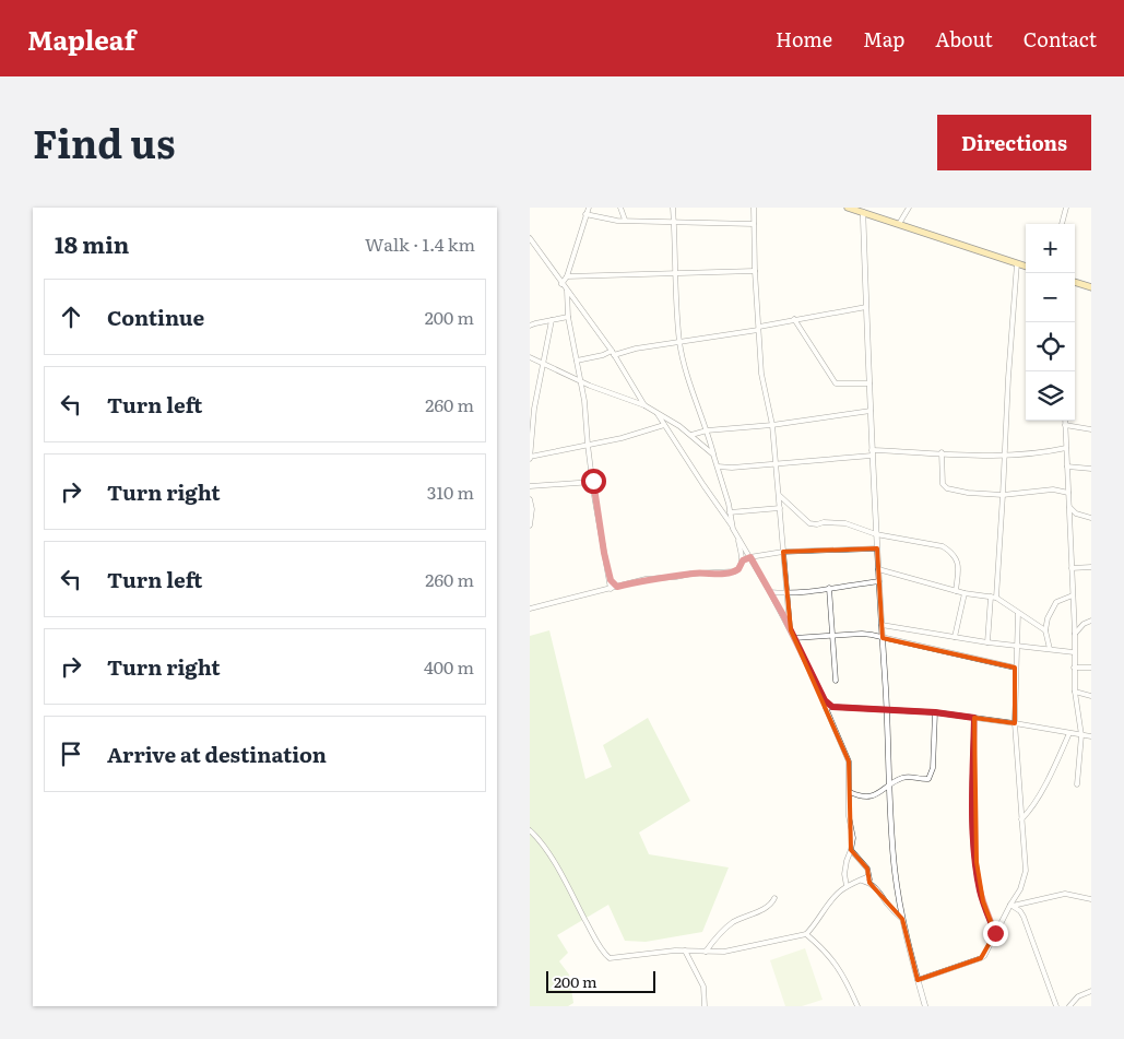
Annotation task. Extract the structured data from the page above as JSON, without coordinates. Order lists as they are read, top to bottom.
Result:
{
  "scale_bar": "200 m",
  "page": {
    "header": "Mapleaf",
    "nav": [
      "Home",
      "Map",
      "About",
      "Contact"
    ],
    "title": "Find us",
    "buttons": "Directions",
    "heading": ["18 min", "Walk · 1.4 km"],
    "map_buttons": ["+", "−"],
    "list": [
      ["Continue", "200 m"],
      ["Turn left", "260 m"],
      ["Turn right", "310 m"],
      ["Turn left", "260 m"],
      ["Turn right", "400 m"],
      "Arrive at destination"
    ],
    "scale": "200 m"
  }
}
